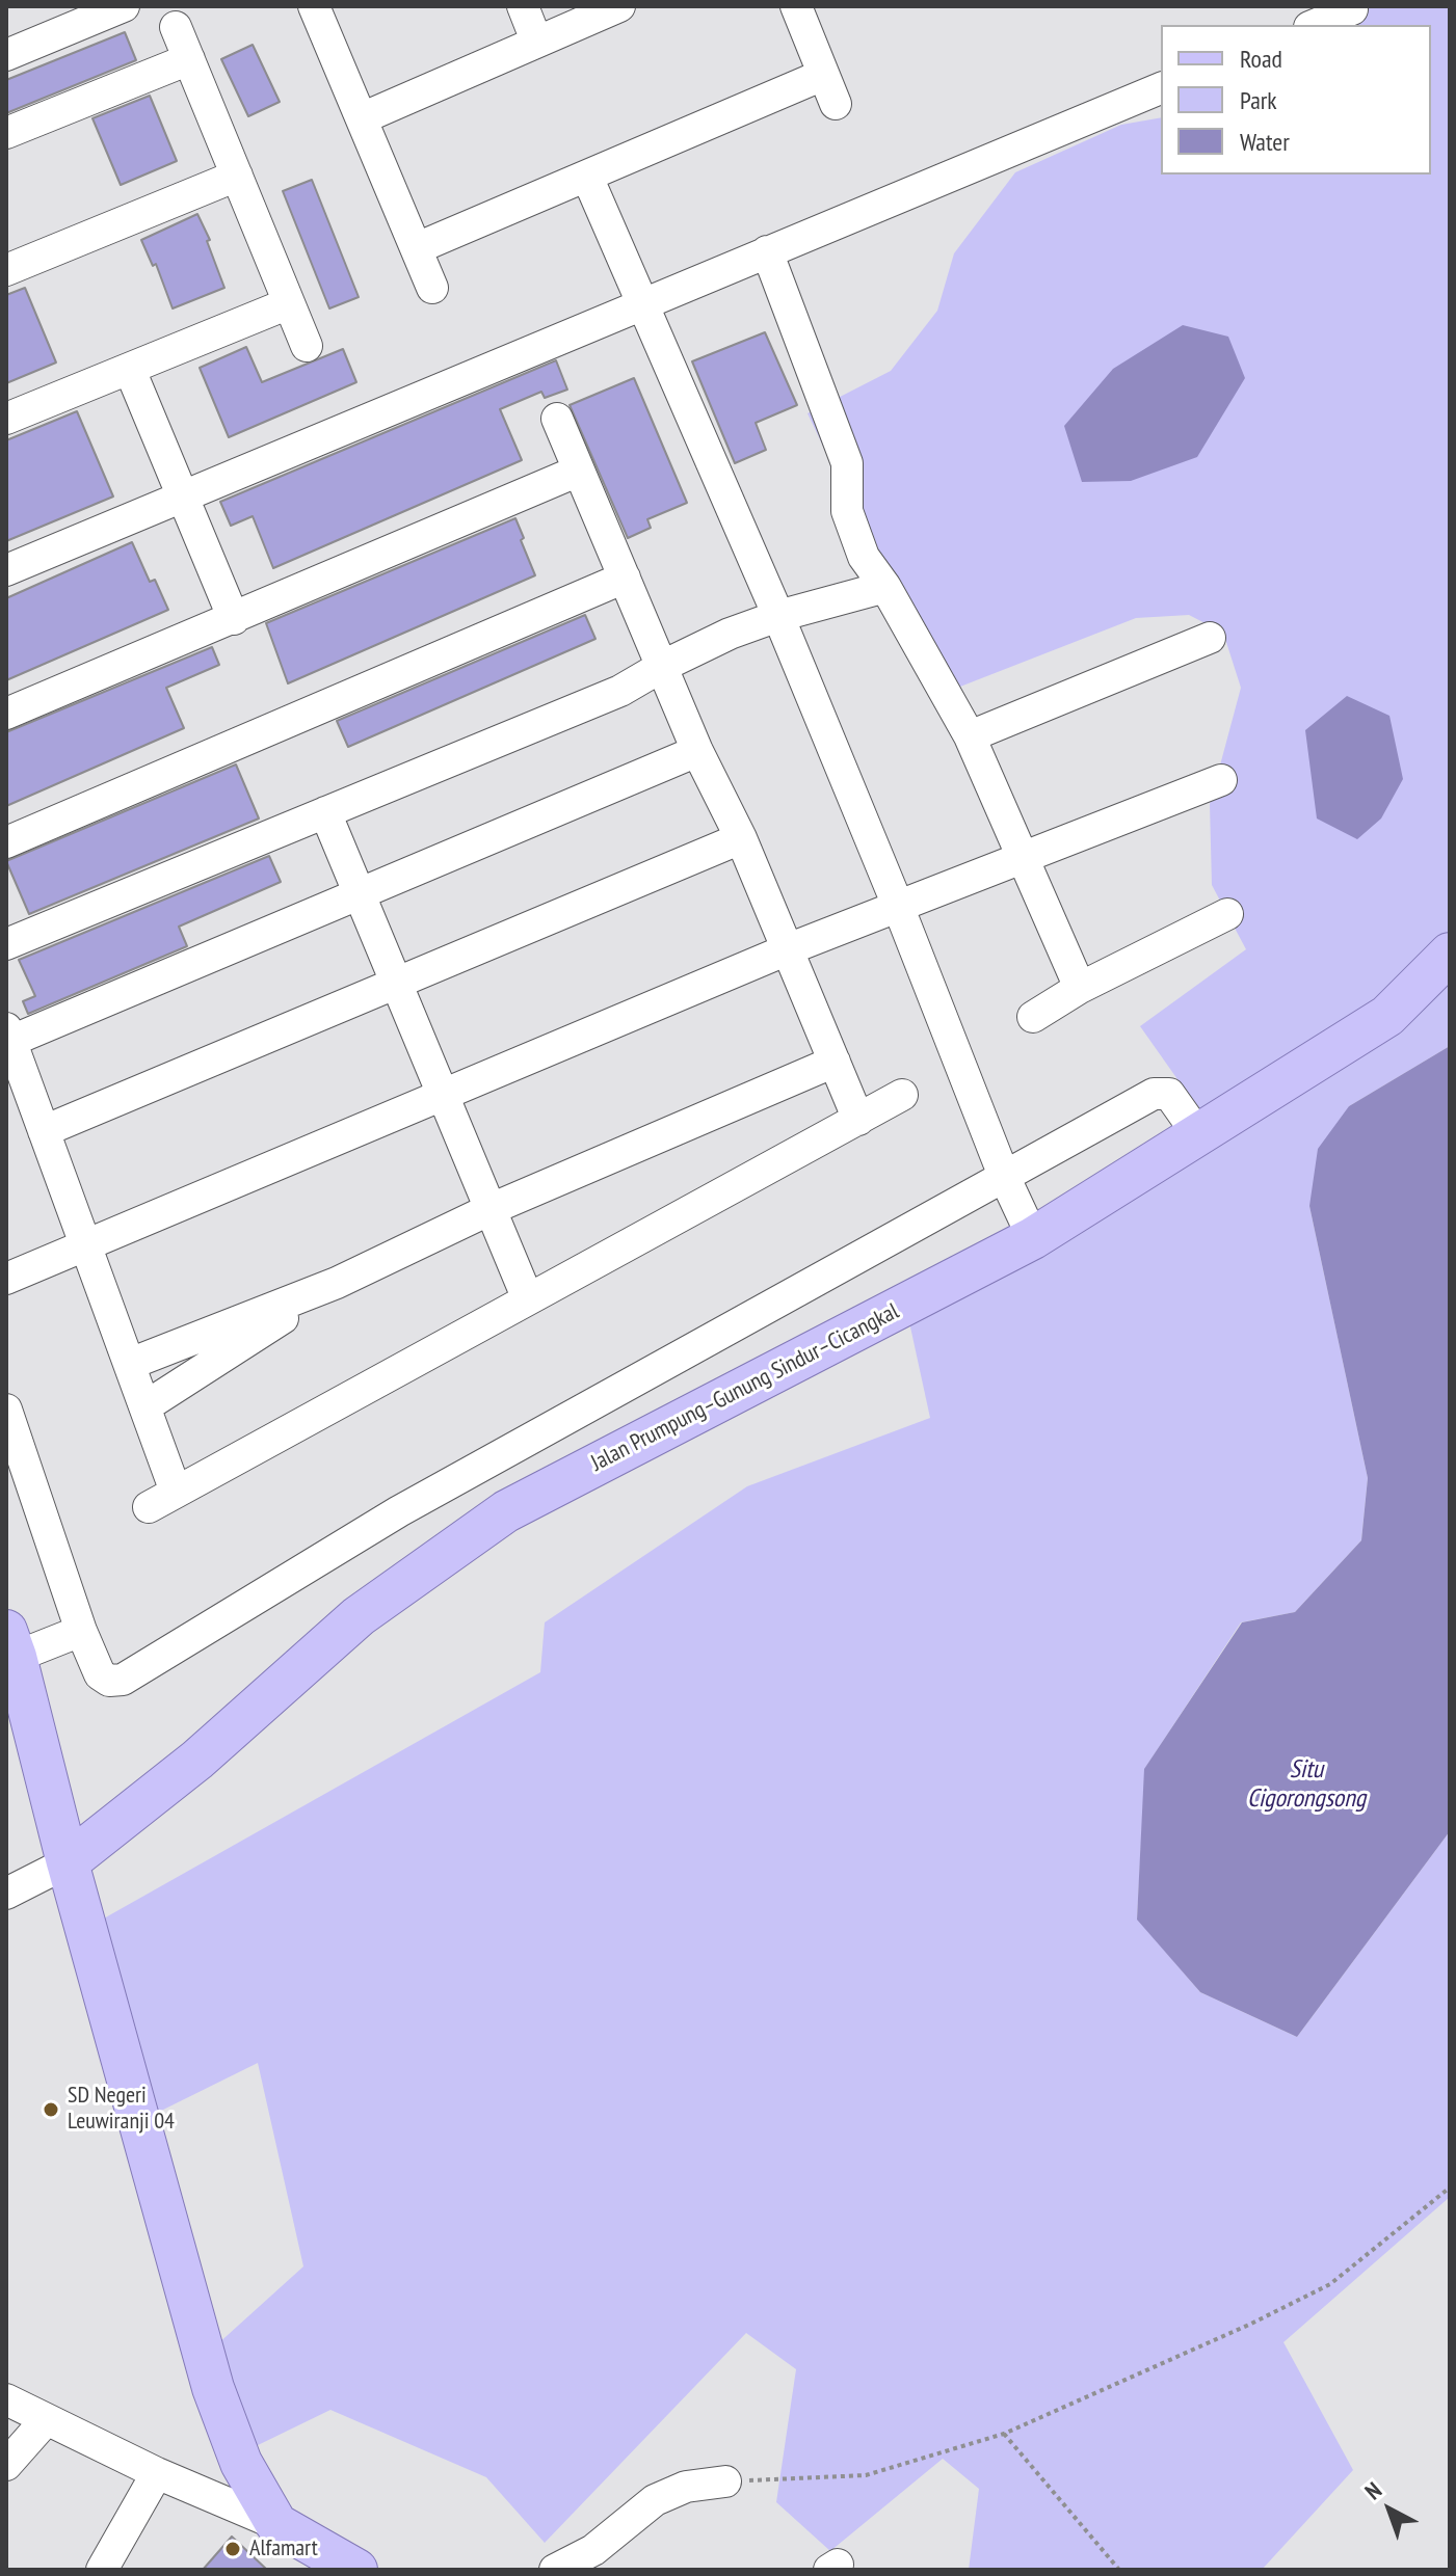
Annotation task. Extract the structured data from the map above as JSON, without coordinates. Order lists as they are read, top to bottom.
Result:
{
  "streets": {
    "main road": ["Jalan Prumpung–Gunung Sindur–Cicangkal"]
  },
  "water": ["Situ Cigorongsong"],
  "places": ["SD Negeri Leuwiranji 04", "Alfamart"],
  "legend": ["Road", "Park", "Water"],
  "north": "top left"
}
